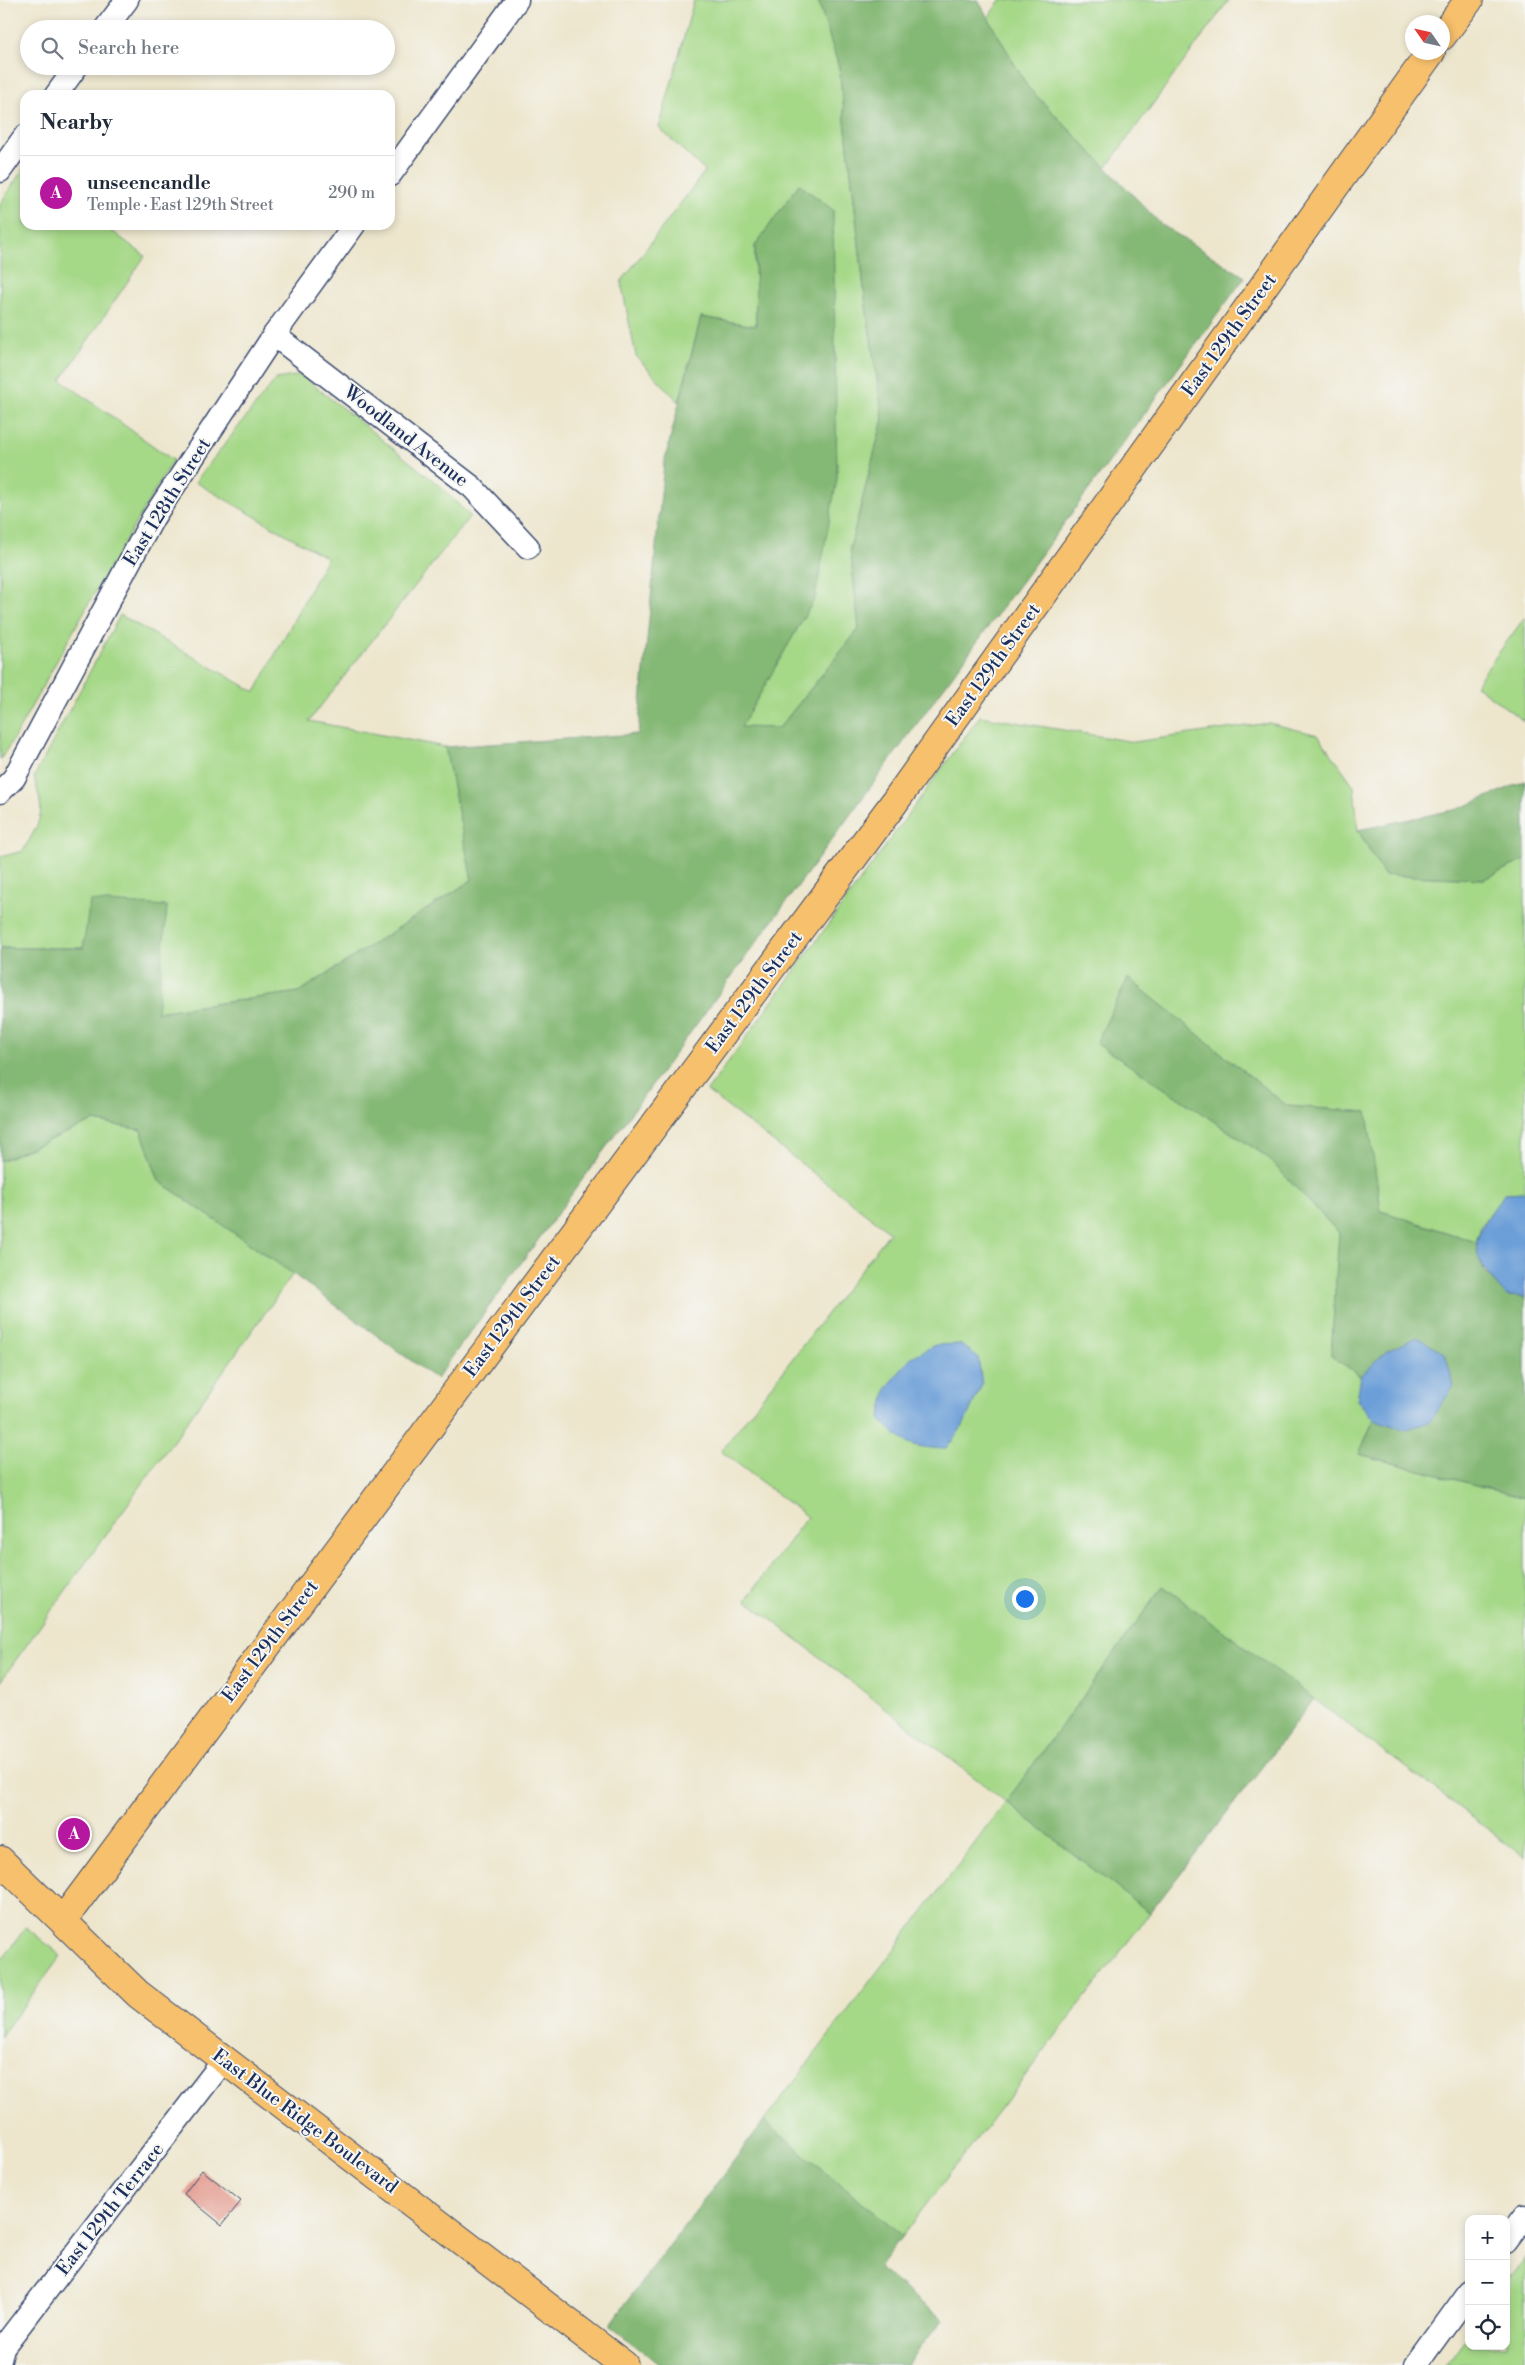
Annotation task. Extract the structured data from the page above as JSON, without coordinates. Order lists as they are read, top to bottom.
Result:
{
  "streets": {
    "main road": ["East 129th Street", "East Blue Ridge Boulevard"],
    "street": ["Woodland Avenue", "East 128th Street", "East 129th Terrace"]
  },
  "crossings": [
    ["East 129th Street", "East Blue Ridge Boulevard"],
    ["Woodland Avenue", "East 128th Street"],
    ["East Blue Ridge Boulevard", "East 129th Terrace"]
  ],
  "north": "top left",
  "page": {
    "search": "Search here",
    "heading": "Nearby",
    "list": [
      {
        "mark": "A",
        "name": "unseencandle",
        "note": "Temple · East 129th Street",
        "value": "290 m"
      }
    ],
    "pins": "A",
    "map_buttons": ["+", "−"]
  }
}
